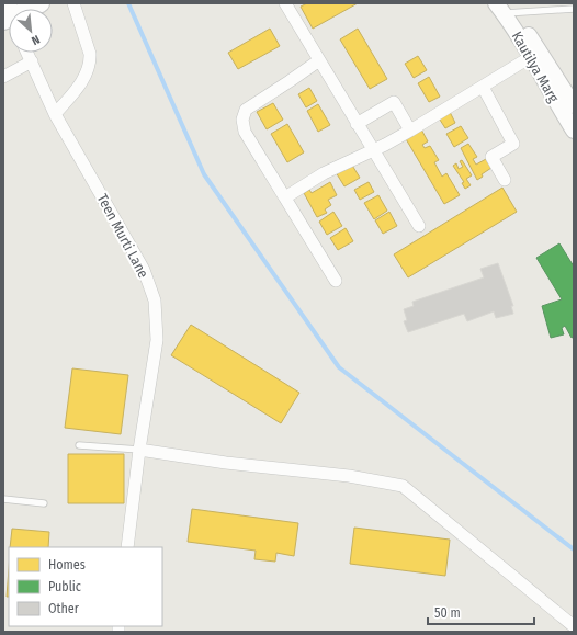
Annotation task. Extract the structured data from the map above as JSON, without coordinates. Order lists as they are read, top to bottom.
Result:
{
  "streets": {
    "street": ["Kautilya Marg", "Teen Murti Lane"]
  },
  "legend": ["Homes", "Public", "Other"],
  "scale_bar": "50 m",
  "north": "bottom right"
}
